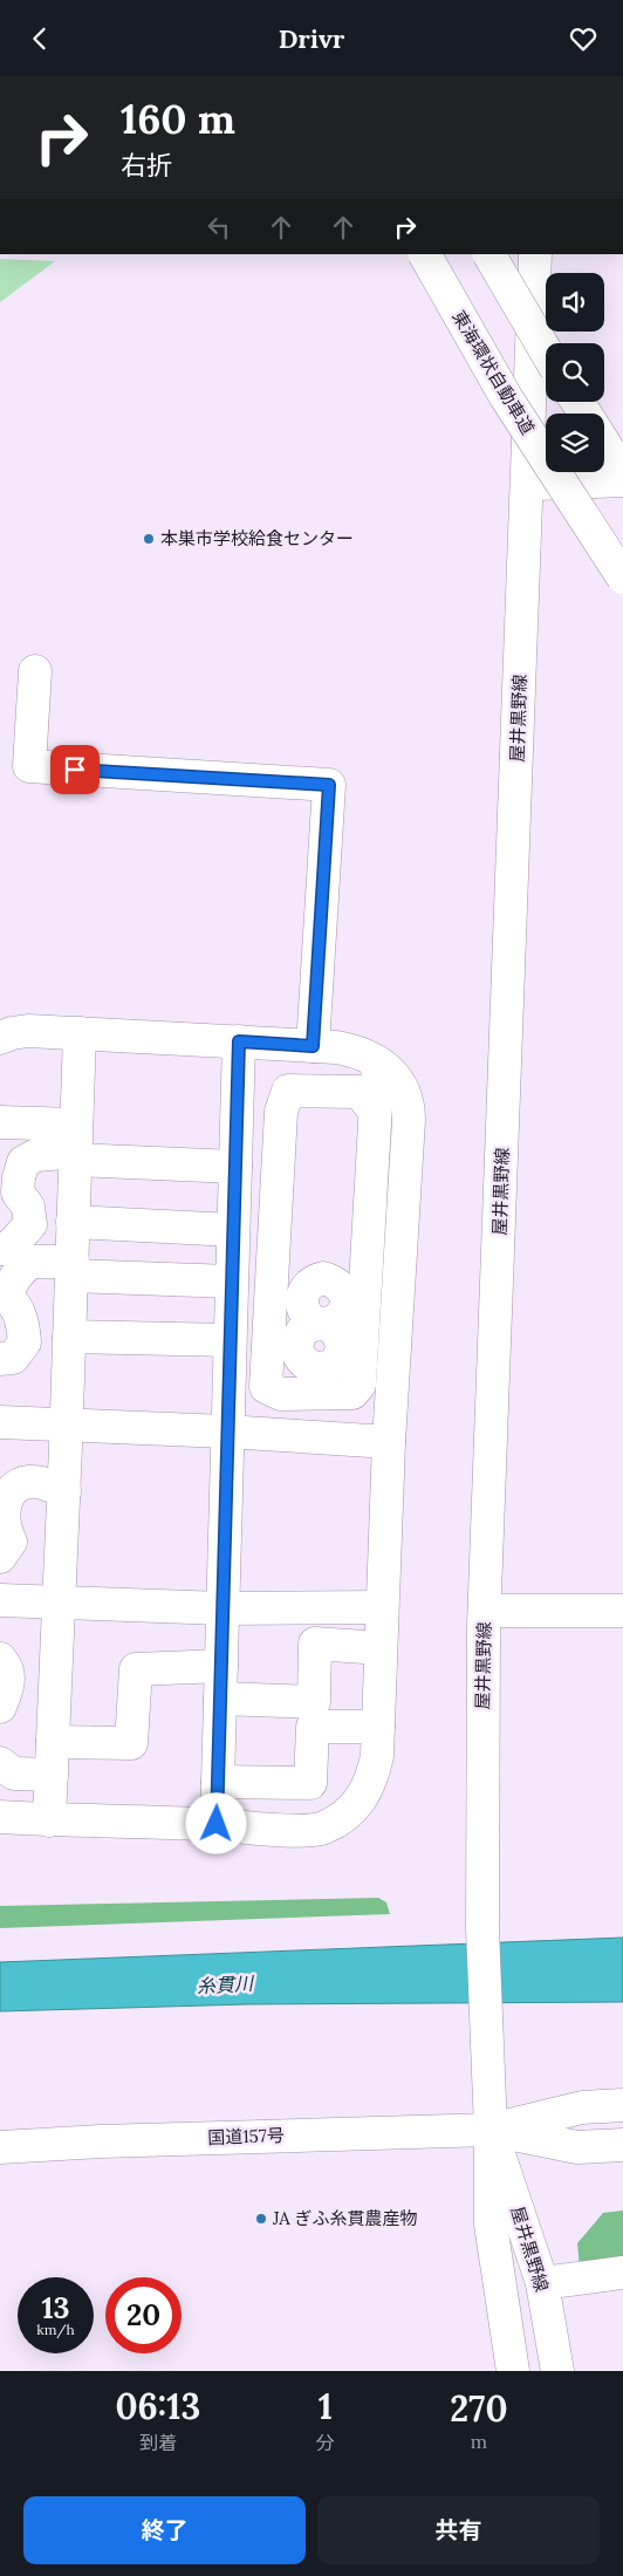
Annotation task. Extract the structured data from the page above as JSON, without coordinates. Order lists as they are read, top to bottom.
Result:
{
  "streets": {
    "main road": ["東海環状自動車道", "屋井黒野線", "国道157号"]
  },
  "crossings": [
    ["屋井黒野線", "国道157号"]
  ],
  "water": ["糸貫川"],
  "places": ["本巣市学校給食センター", "JA ぎふ糸貫農産物"],
  "page": {
    "header": "Drivr",
    "turn": ["160 m", "右折"],
    "speed": "13 km/h",
    "limit": "20",
    "eta": [
      "06:13",
      "到着",
      "1",
      "分",
      "270",
      "m"
    ],
    "buttons": ["終了", "共有"]
  }
}
